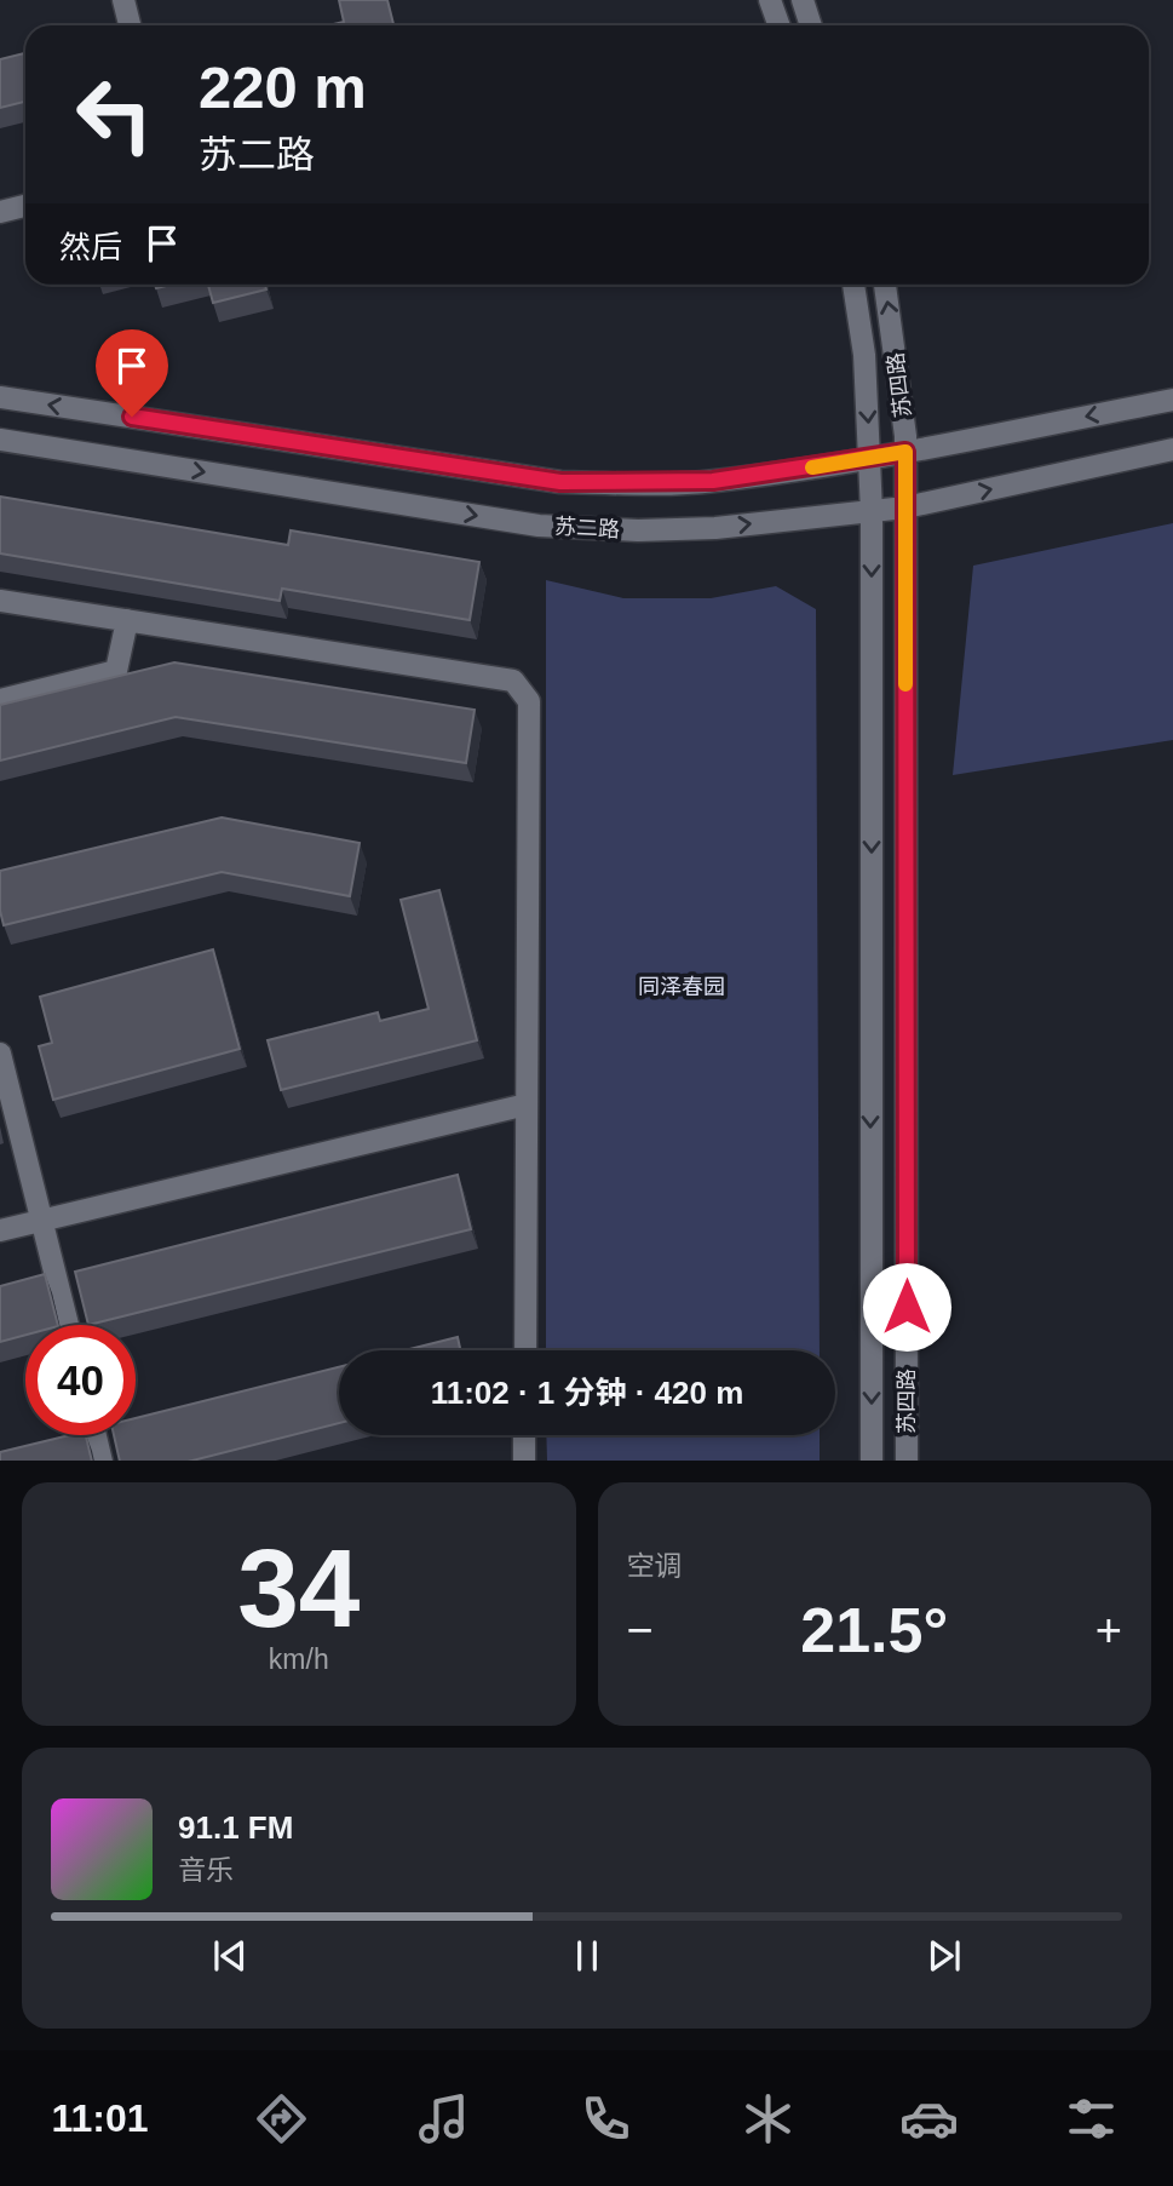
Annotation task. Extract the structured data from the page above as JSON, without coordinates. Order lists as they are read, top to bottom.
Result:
{
  "streets": {
    "street": ["苏四路", "苏二路"]
  },
  "crossings": [
    ["苏四路", "苏二路"]
  ],
  "parks": ["同泽春园"],
  "page": {
    "turn": ["220 m", "苏二路"],
    "then": "然后",
    "limit": "40",
    "trip": "11:02 · 1 分钟 · 420 m",
    "tile": [
      ["34", "km/h"],
      "空调"
    ],
    "heat": ["−", "21.5°", "+"],
    "song": ["91.1 FM", "音乐"],
    "tabs": "11:01"
  }
}
